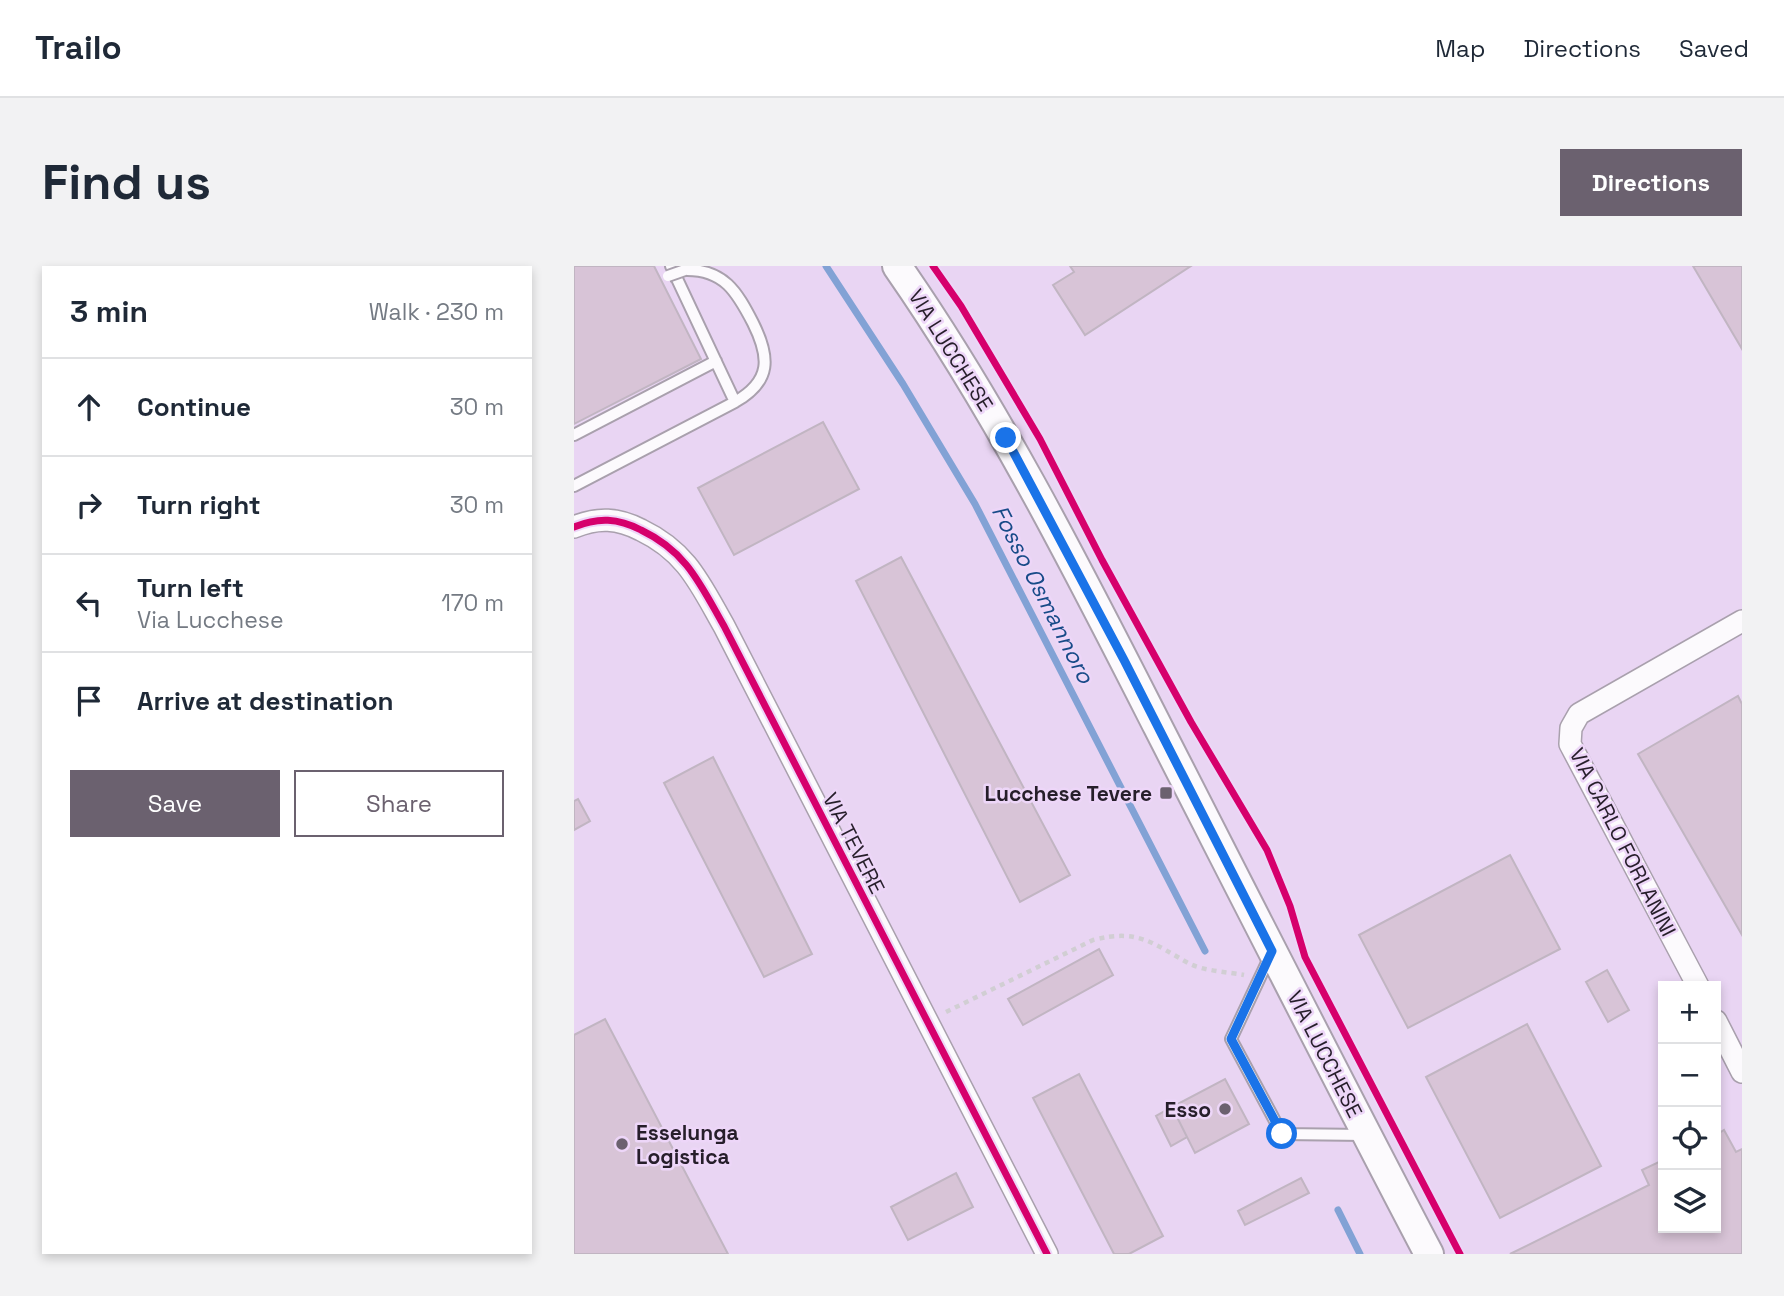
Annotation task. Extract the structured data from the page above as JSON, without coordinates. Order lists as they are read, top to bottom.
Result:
{
  "streets": {
    "main road": ["VIA LUCCHESE"],
    "street": ["VIA CARLO FORLANINI", "VIA TEVERE"]
  },
  "water": ["Fosso Osmannoro"],
  "places": {
    "transit": ["Lucchese Tevere"],
    "other": ["Esso", "Esselunga Logistica"]
  },
  "page": {
    "header": "Trailo",
    "nav": ["Map", "Directions", "Saved"],
    "buttons": [
      "Directions",
      ["Save", "Share"]
    ],
    "title": "Find us",
    "heading": ["3 min", "Walk · 230 m"],
    "list": [
      ["Continue", "30 m"],
      ["Turn right", "30 m"],
      ["Turn left", "Via Lucchese", "170 m"],
      "Arrive at destination"
    ],
    "map_buttons": ["+", "−"]
  }
}
